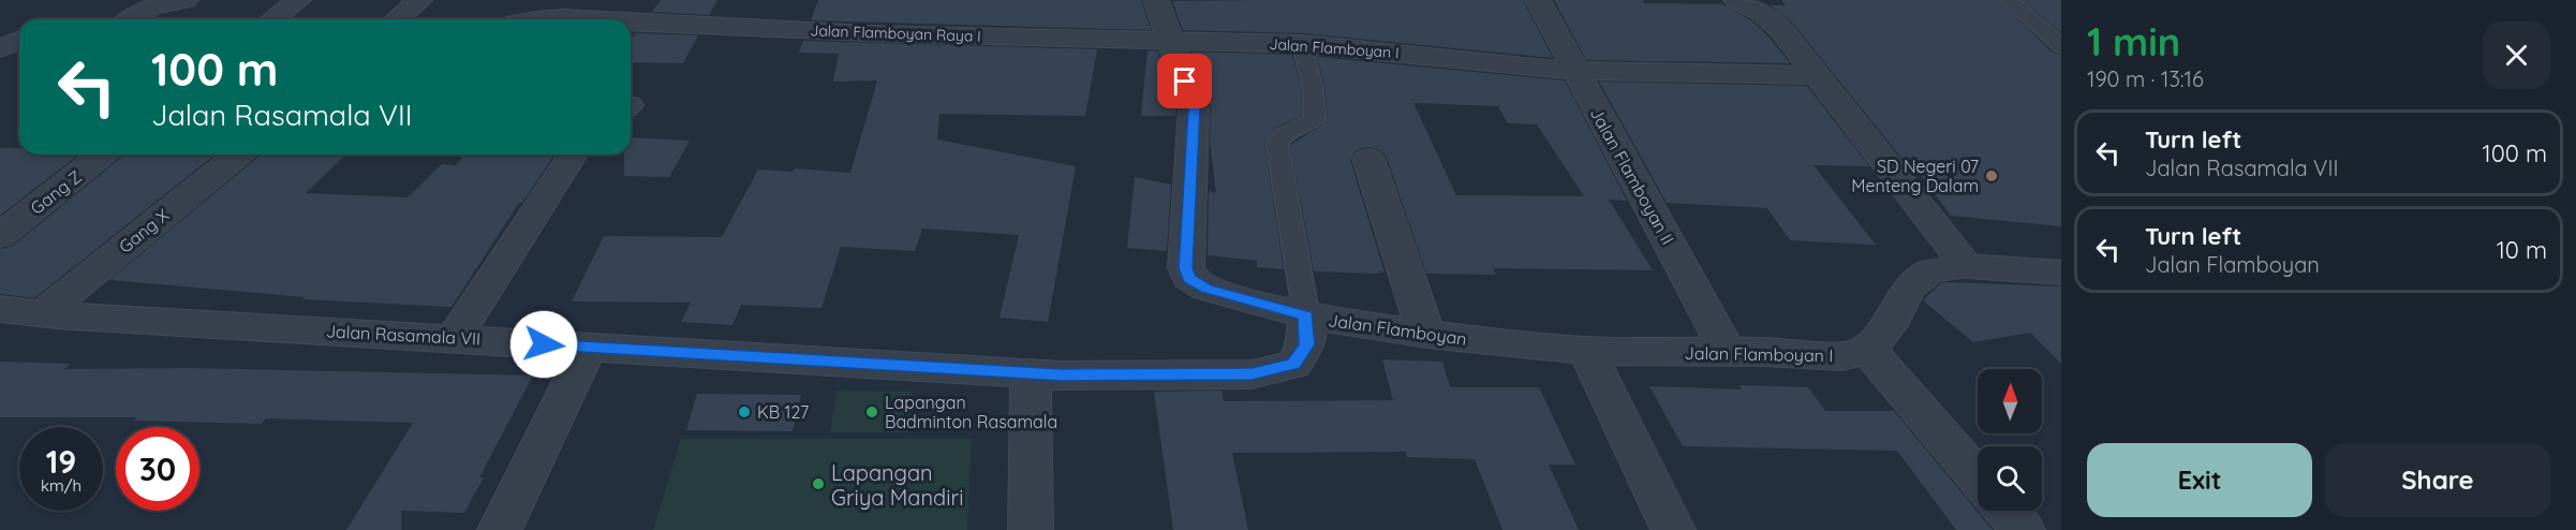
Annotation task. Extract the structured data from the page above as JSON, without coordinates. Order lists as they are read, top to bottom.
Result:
{
  "streets": {
    "street": [
      "Jalan Flamboyan Raya I",
      "Jalan Flamboyan I",
      "Jalan Flamboyan II",
      "Gang Z",
      "Gang X",
      "Jalan Flamboyan",
      "Jalan Rasamala VII"
    ]
  },
  "crossings": [
    ["Jalan Flamboyan Raya I", "Jalan Flamboyan I"],
    ["Jalan Flamboyan Raya I", "Jalan Flamboyan"],
    ["Jalan Flamboyan I", "Jalan Flamboyan II"],
    ["Jalan Flamboyan I", "Jalan Flamboyan"],
    ["Gang X", "Jalan Rasamala VII"],
    ["Jalan Flamboyan", "Jalan Rasamala VII"]
  ],
  "places": [
    "SD Negeri 07 Menteng Dalam",
    "KB 127",
    "Lapangan Badminton Rasamala",
    "Lapangan Griya Mandiri"
  ],
  "north": "top",
  "page": {
    "heading": ["1 min", "190 m · 13:16"],
    "turn": ["100 m", "Jalan Rasamala VII"],
    "list": [
      {
        "name": "Turn left",
        "note": "Jalan Rasamala VII",
        "value": "100 m"
      },
      {
        "name": "Turn left",
        "note": "Jalan Flamboyan",
        "value": "10 m"
      }
    ],
    "speed": "19 km/h",
    "limit": "30",
    "buttons": ["Exit", "Share"]
  }
}
